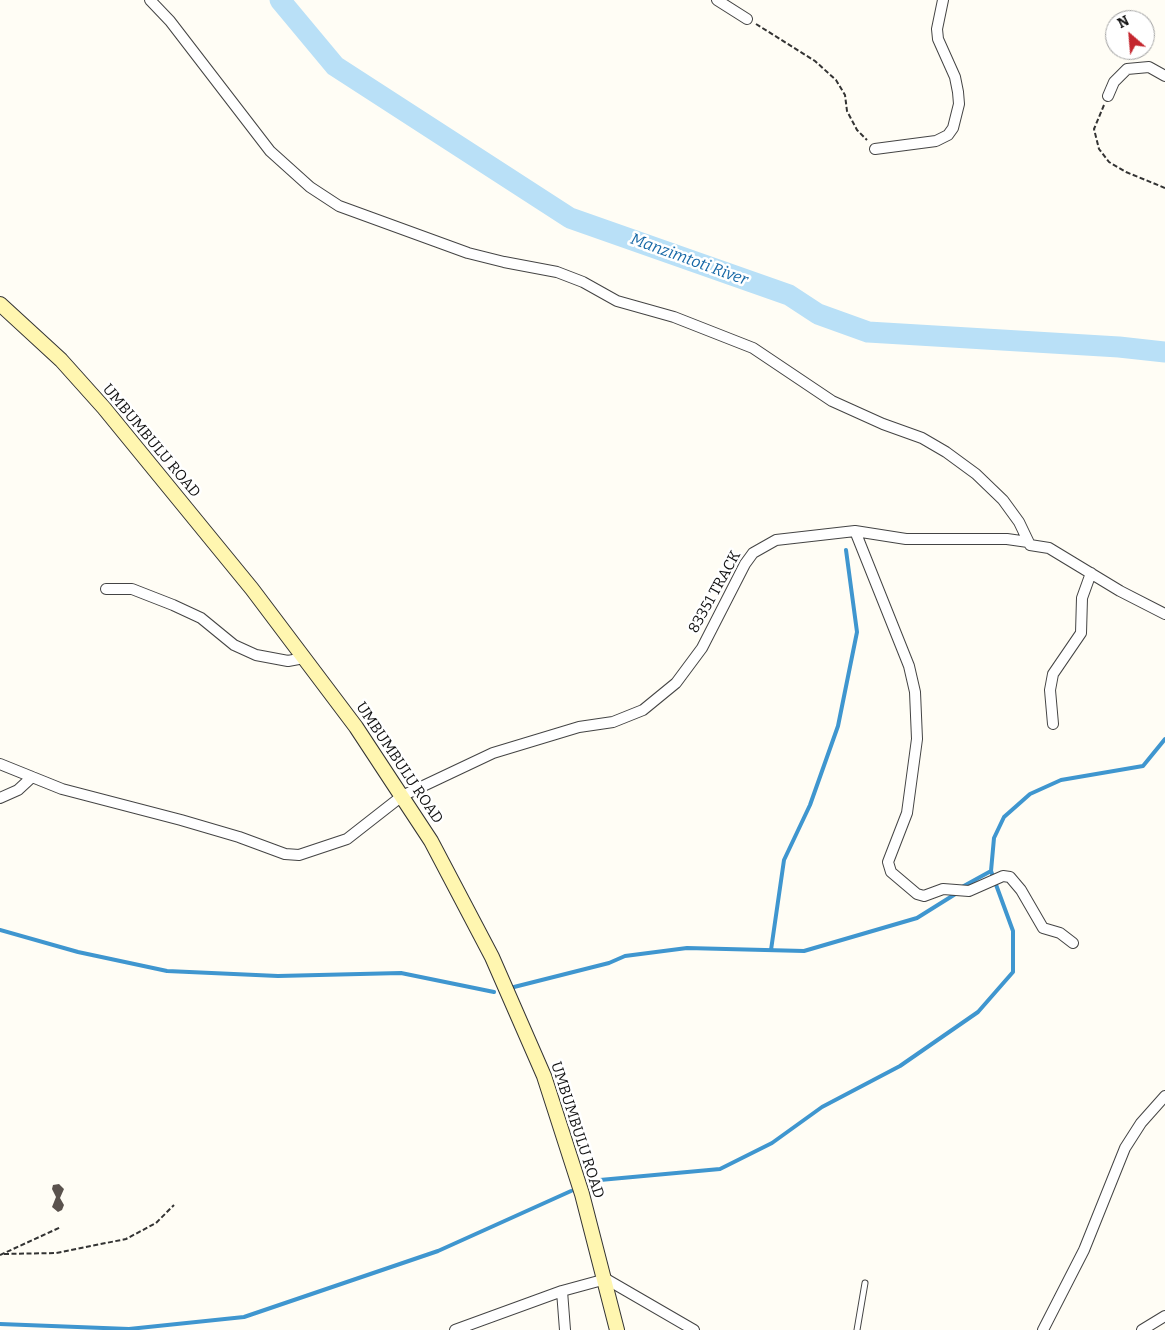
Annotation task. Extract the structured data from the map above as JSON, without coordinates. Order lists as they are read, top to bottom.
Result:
{
  "streets": {
    "main road": ["UMBUMBULU ROAD"],
    "street": ["83351 TRACK"]
  },
  "crossings": [
    ["UMBUMBULU ROAD", "83351 TRACK"]
  ],
  "water": ["Manzimtoti River"],
  "north": "top left"
}
